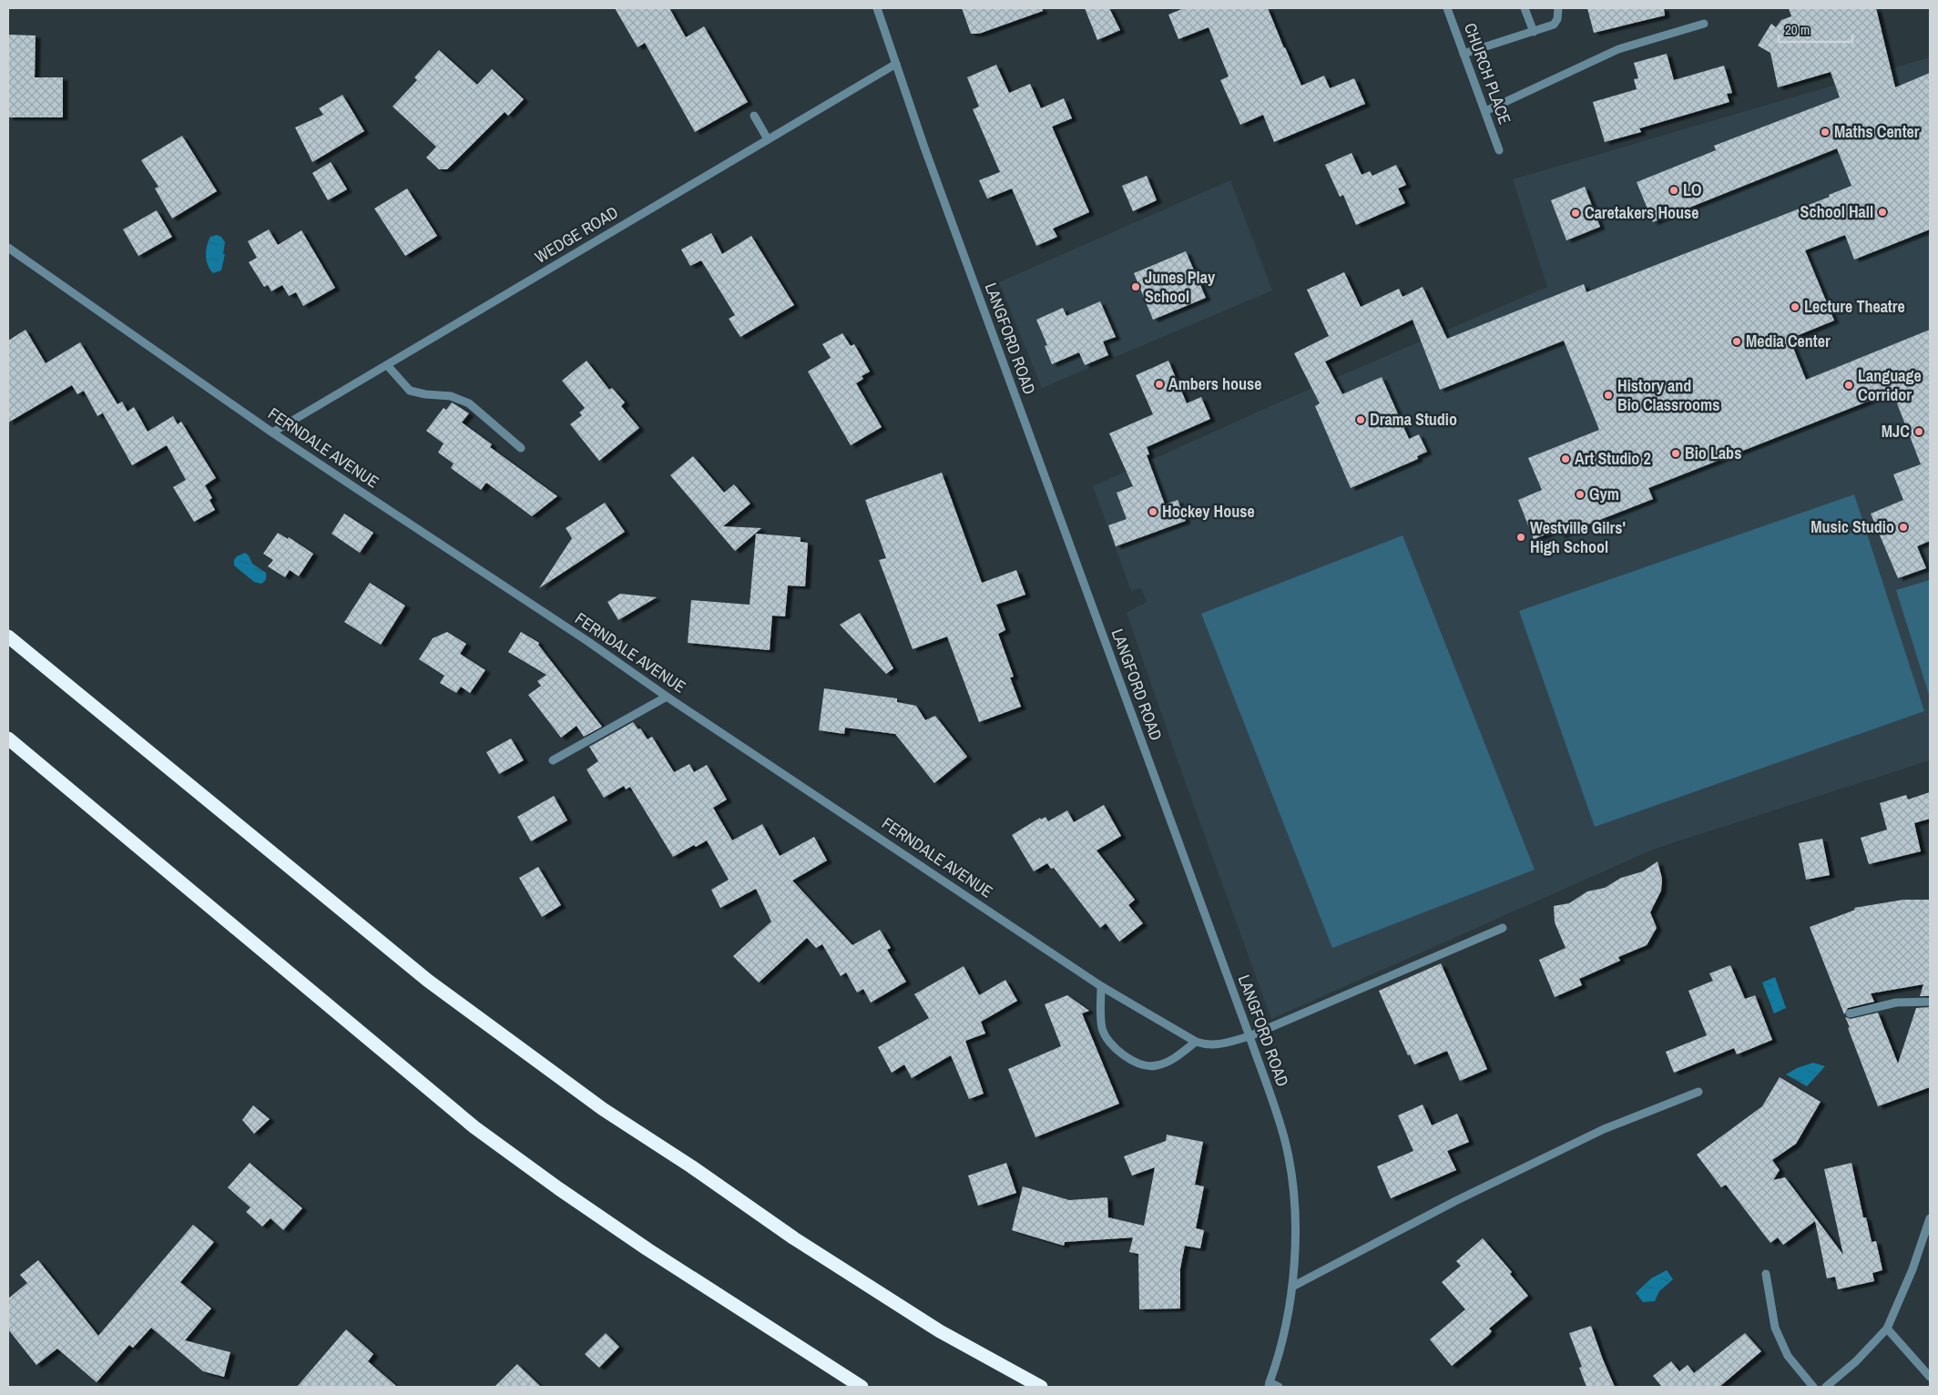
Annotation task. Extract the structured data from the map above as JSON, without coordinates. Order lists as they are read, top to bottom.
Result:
{
  "streets": {
    "street": [
      "CHURCH PLACE",
      "WEDGE ROAD",
      "LANGFORD ROAD",
      "FERNDALE AVENUE"
    ]
  },
  "crossings": [
    ["WEDGE ROAD", "LANGFORD ROAD"],
    ["WEDGE ROAD", "FERNDALE AVENUE"],
    ["LANGFORD ROAD", "FERNDALE AVENUE"]
  ],
  "places": [
    "Maths Center",
    "LO",
    "School Hall",
    "Caretakers House",
    "Junes Play School",
    "Lecture Theatre",
    "Media Center",
    "Ambers house",
    "Language Corridor",
    "History and Bio Classrooms",
    "Drama Studio",
    "MJC",
    "Bio Labs",
    "Art Studio 2",
    "Gym",
    "Hockey House",
    "Music Studio",
    "Westville Gilrs' High School"
  ],
  "scale_bar": "20 m"
}
